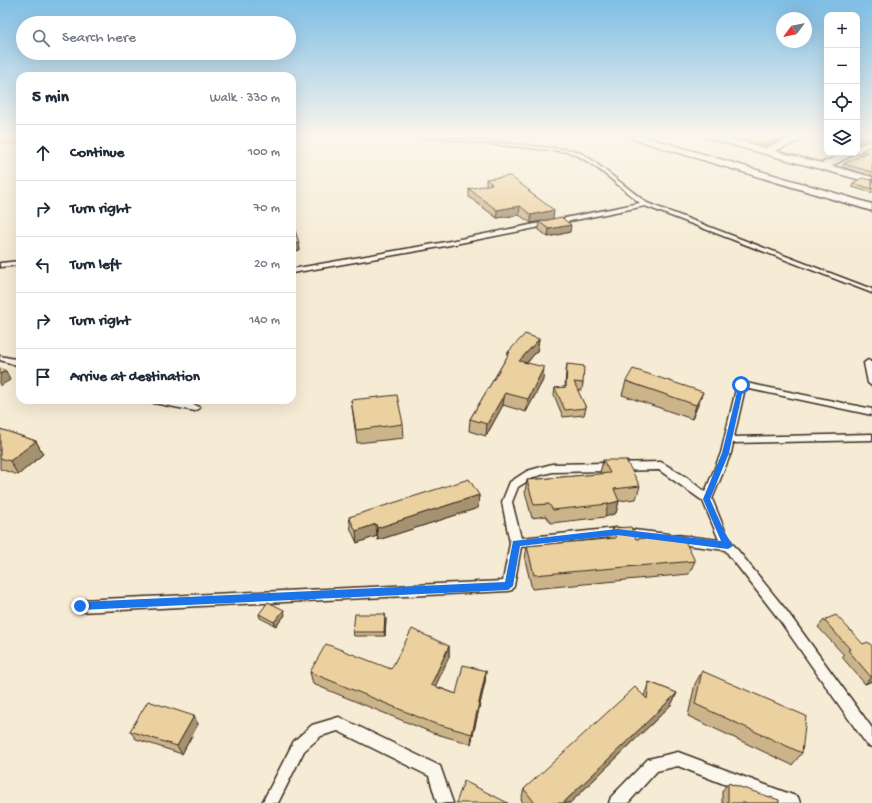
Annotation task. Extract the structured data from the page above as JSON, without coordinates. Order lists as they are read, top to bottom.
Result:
{
  "north": "bottom left",
  "page": {
    "map_buttons": ["+", "−"],
    "search": "Search here",
    "heading": ["5 min", "Walk · 330 m"],
    "list": [
      ["Continue", "100 m"],
      ["Turn right", "70 m"],
      ["Turn left", "20 m"],
      ["Turn right", "140 m"],
      "Arrive at destination"
    ]
  }
}
